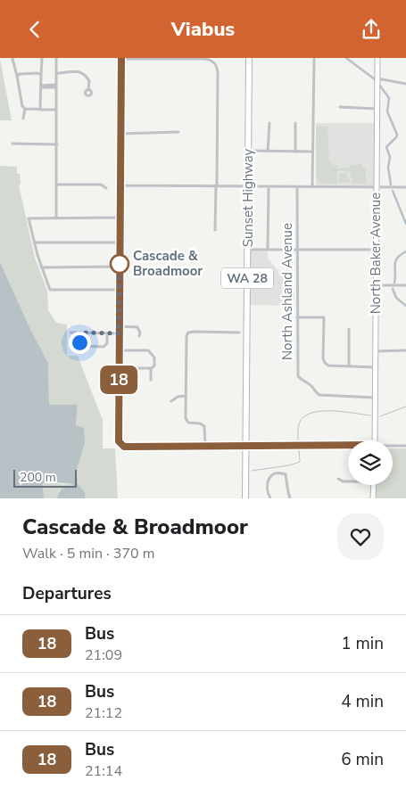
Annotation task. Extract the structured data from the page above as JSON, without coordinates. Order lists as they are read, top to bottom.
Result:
{
  "streets": {
    "highway": ["Sunset Highway", "WA 28"],
    "main road": ["North Baker Avenue"],
    "street": ["North Ashland Avenue"]
  },
  "crossings": [
    ["North Baker Avenue", "North Ashland Avenue"]
  ],
  "places": ["Cascade & Broadmoor"],
  "lines": ["bus line 18"],
  "scale_bar": "200 m",
  "page": {
    "header": "Viabus",
    "on_map": "18",
    "scale": "200 m",
    "heading": [
      ["Cascade & Broadmoor", "Walk · 5 min · 370 m"],
      "Departures"
    ],
    "list": [
      {
        "mark": "18",
        "name": "Bus",
        "note": "21:09",
        "value": "1 min"
      },
      {
        "mark": "18",
        "name": "Bus",
        "note": "21:12",
        "value": "4 min"
      },
      {
        "mark": "18",
        "name": "Bus",
        "note": "21:14",
        "value": "6 min"
      }
    ]
  }
}
